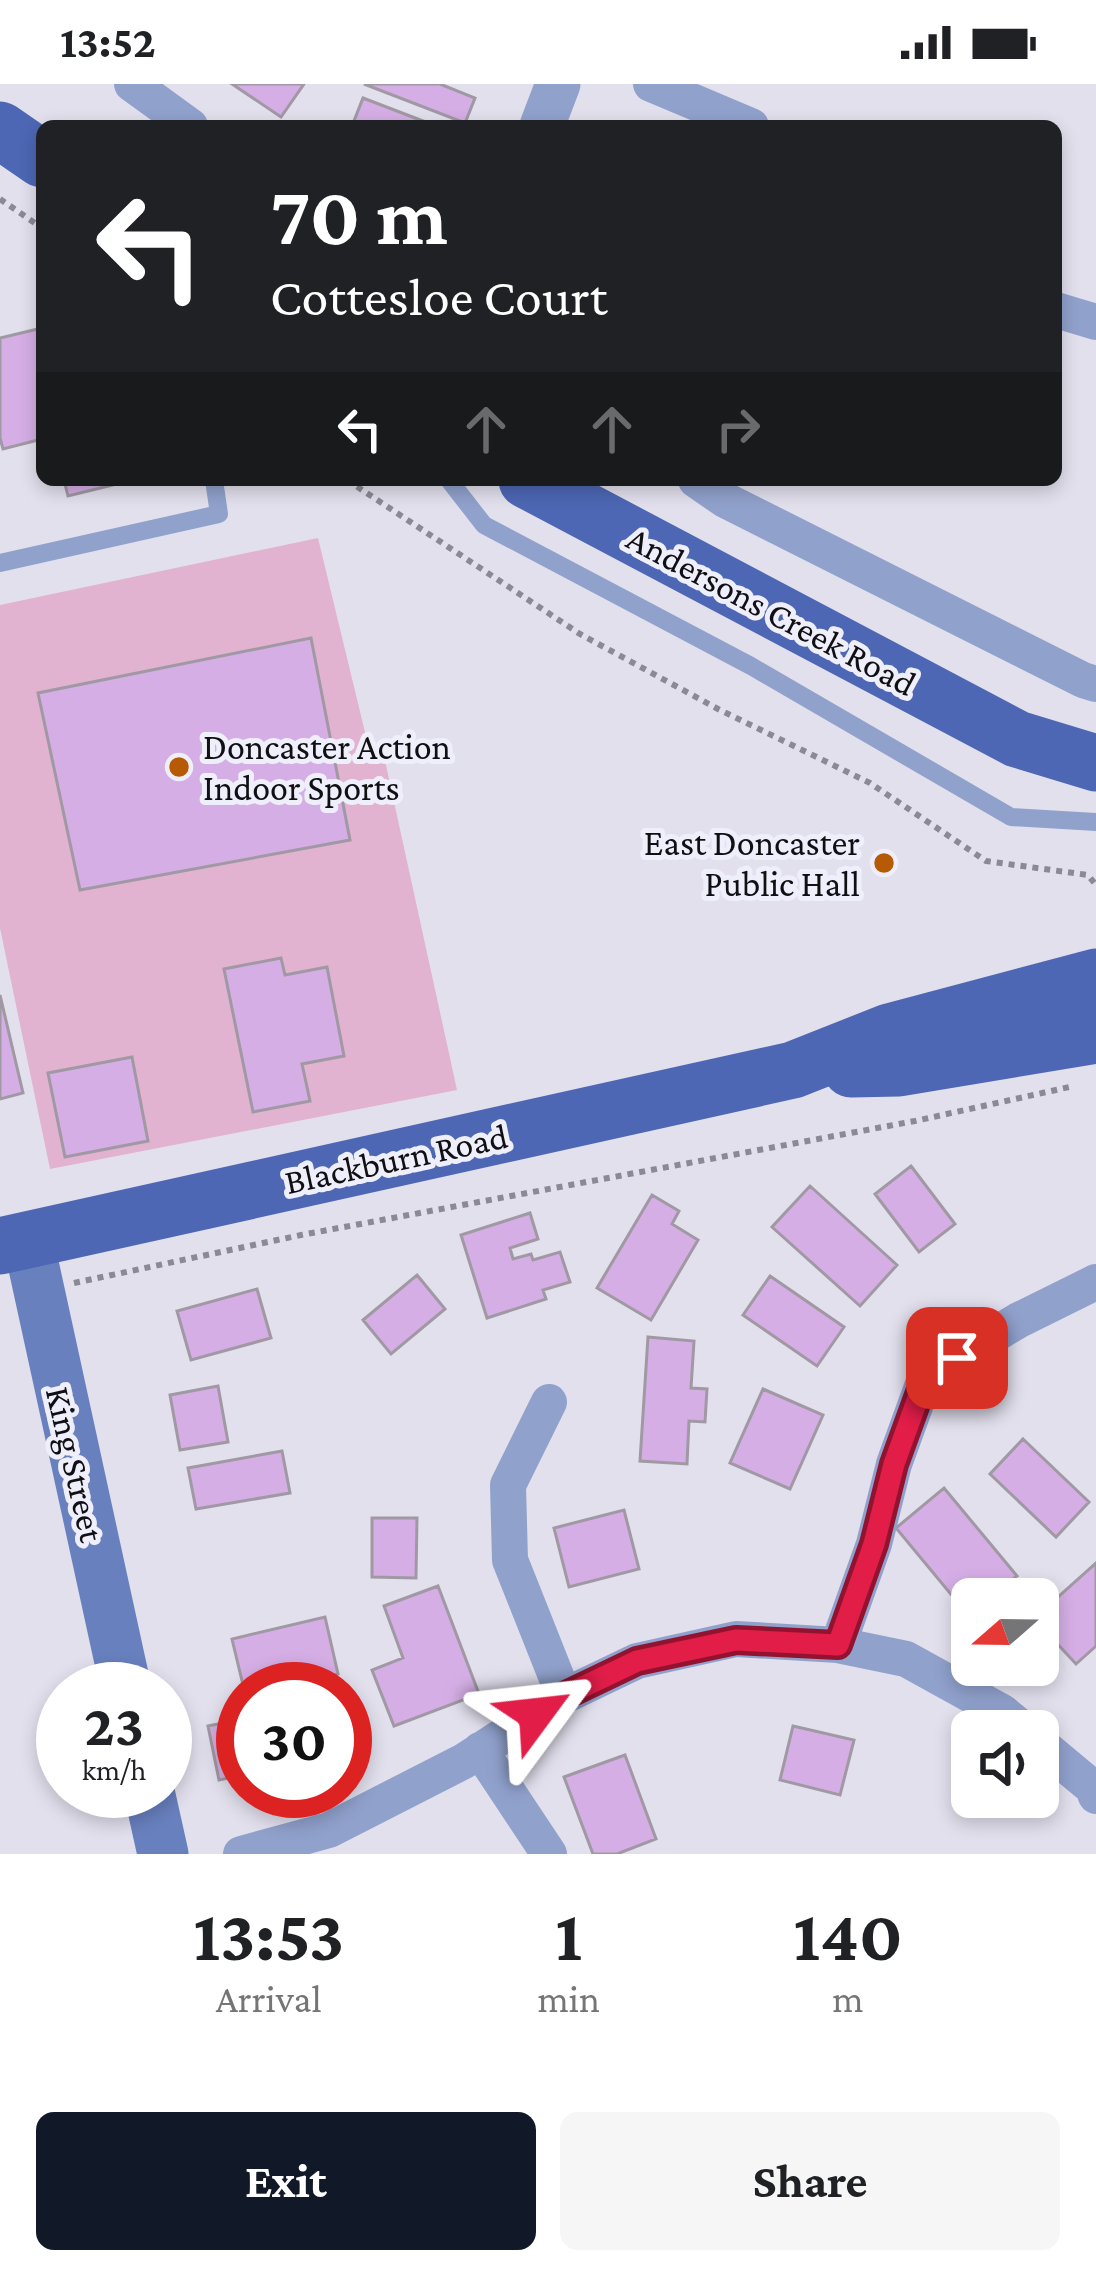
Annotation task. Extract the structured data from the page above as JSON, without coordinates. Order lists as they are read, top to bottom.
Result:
{
  "streets": {
    "main road": ["Andersons Creek Road", "Blackburn Road", "King Street"]
  },
  "crossings": [
    ["Blackburn Road", "King Street"]
  ],
  "places": ["Doncaster Action Indoor Sports", "East Doncaster Public Hall"],
  "north": "left",
  "page": {
    "status": "13:52",
    "turn": ["70 m", "Cottesloe Court"],
    "speed": "23 km/h",
    "limit": "30",
    "eta": [
      "13:53",
      "Arrival",
      "1",
      "min",
      "140",
      "m"
    ],
    "buttons": ["Exit", "Share"]
  }
}
